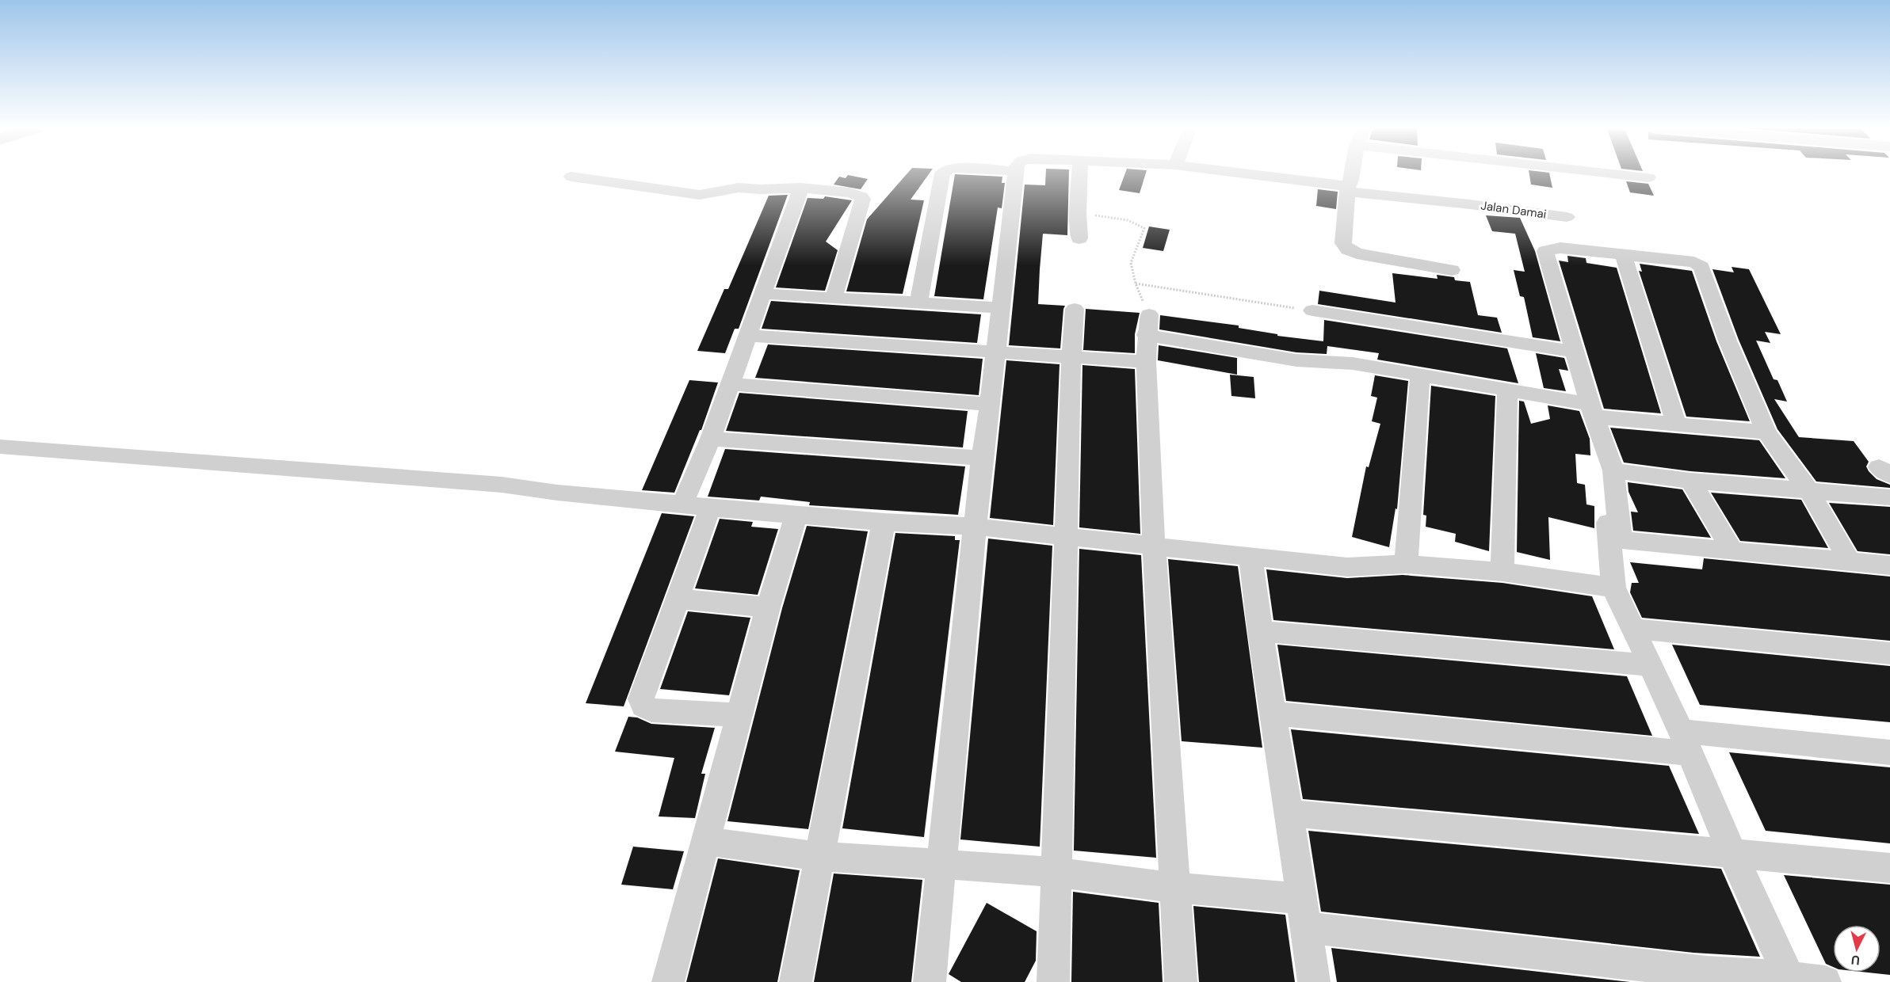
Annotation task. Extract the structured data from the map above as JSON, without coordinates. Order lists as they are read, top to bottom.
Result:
{
  "streets": {
    "street": ["Jalan Damai"]
  },
  "north": "bottom"
}
